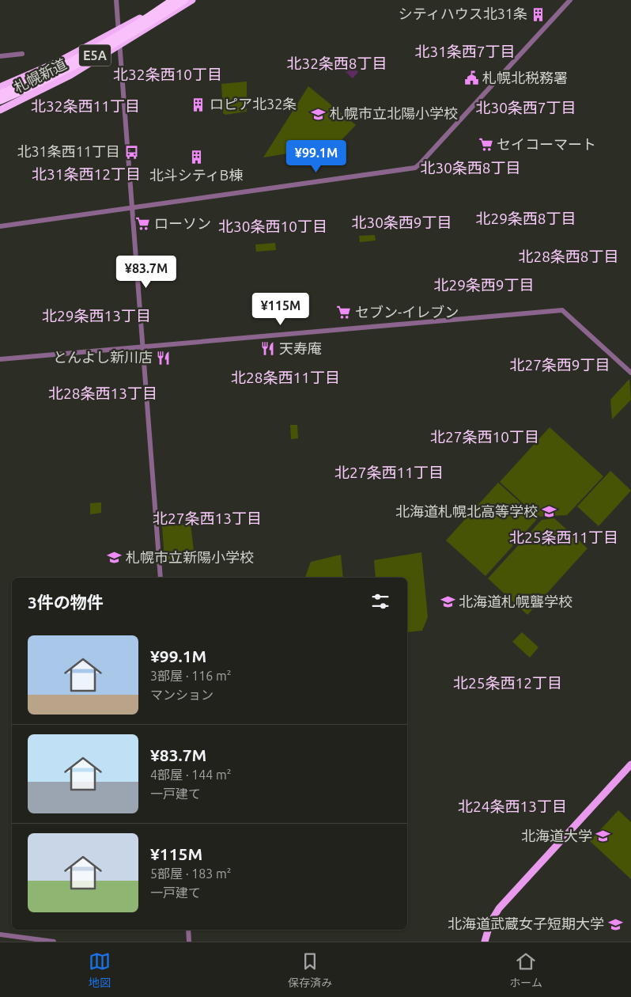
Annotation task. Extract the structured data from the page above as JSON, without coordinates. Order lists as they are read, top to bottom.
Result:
{
  "streets": {
    "highway": ["E5A", "札幌新道"]
  },
  "districts": [
    "北31条西7丁目",
    "北32条西8丁目",
    "北32条西10丁目",
    "北32条西11丁目",
    "北30条西7丁目",
    "北30条西8丁目",
    "北31条西12丁目",
    "北29条西8丁目",
    "北30条西9丁目",
    "北30条西10丁目",
    "北28条西8丁目",
    "北29条西9丁目",
    "北29条西13丁目",
    "北27条西9丁目",
    "北28条西11丁目",
    "北28条西13丁目",
    "北27条西10丁目",
    "北27条西11丁目",
    "北27条西13丁目",
    "北25条西11丁目",
    "北25条西12丁目",
    "北24条西13丁目"
  ],
  "places": {
    "building": ["シティハウス北31条", "ロピア北32条", "北斗シティB棟"],
    "public building": ["札幌北税務署"],
    "school or university": [
      "札幌市立北陽小学校",
      "北海道札幌北高等学校",
      "札幌市立新陽小学校",
      "北海道札幌聾学校",
      "北海道大学",
      "北海道武蔵女子短期大学"
    ],
    "supermarket": ["セイコーマート", "ローソン", "セブン-イレブン"],
    "bus stop": ["北31条西11丁目"],
    "restaurant": ["天寿庵", "とんよし新川店"]
  },
  "page": {
    "price": ["¥99.1M", "¥83.7M", "¥115M"],
    "heading": "3件の物件",
    "list": [
      {
        "name": "¥99.1M",
        "note": "3部屋 · 116 m² · マンション"
      },
      {
        "name": "¥83.7M",
        "note": "4部屋 · 144 m² · 一戸建て"
      },
      {
        "name": "¥115M",
        "note": "5部屋 · 183 m² · 一戸建て"
      }
    ],
    "tabs": ["地図", "保存済み", "ホーム"]
  }
}
